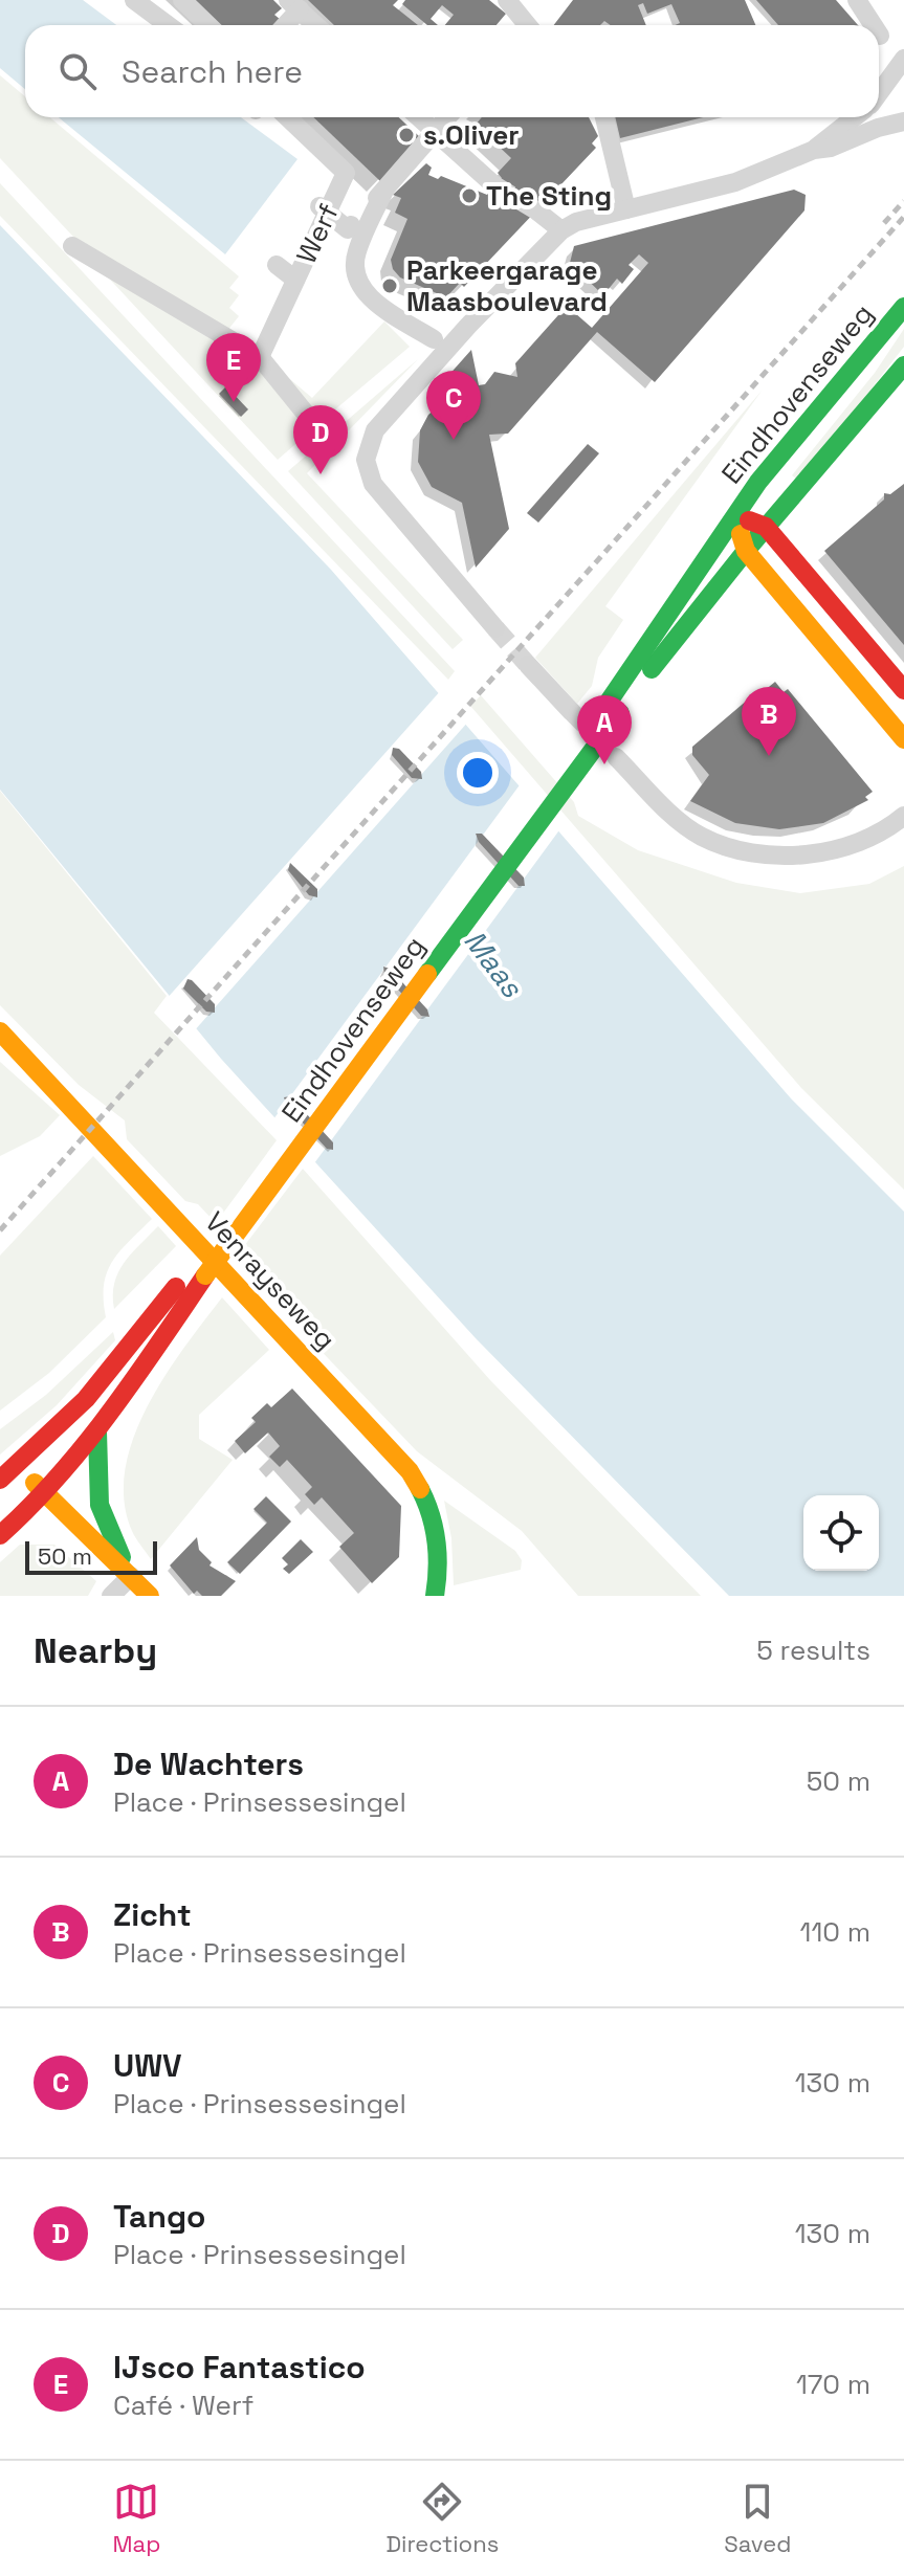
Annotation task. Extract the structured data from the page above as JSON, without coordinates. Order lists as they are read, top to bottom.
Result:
{
  "streets": {
    "main road": ["Eindhovenseweg", "Venrayseweg"],
    "street": ["Werf"]
  },
  "water": ["Maas"],
  "places": ["s.Oliver", "The Sting", "Parkeergarage Maasboulevard"],
  "scale_bar": "50 m",
  "page": {
    "search": "Search here",
    "pins": [
      "E",
      "C",
      "D",
      "B",
      "A"
    ],
    "scale": "50 m",
    "heading": ["Nearby", "5 results"],
    "list": [
      {
        "mark": "A",
        "name": "De Wachters",
        "note": "Place · Prinsessesingel",
        "value": "50 m"
      },
      {
        "mark": "B",
        "name": "Zicht",
        "note": "Place · Prinsessesingel",
        "value": "110 m"
      },
      {
        "mark": "C",
        "name": "UWV",
        "note": "Place · Prinsessesingel",
        "value": "130 m"
      },
      {
        "mark": "D",
        "name": "Tango",
        "note": "Place · Prinsessesingel",
        "value": "130 m"
      },
      {
        "mark": "E",
        "name": "IJsco Fantastico",
        "note": "Café · Werf",
        "value": "170 m"
      }
    ],
    "nav": ["Map", "Directions", "Saved"]
  }
}
